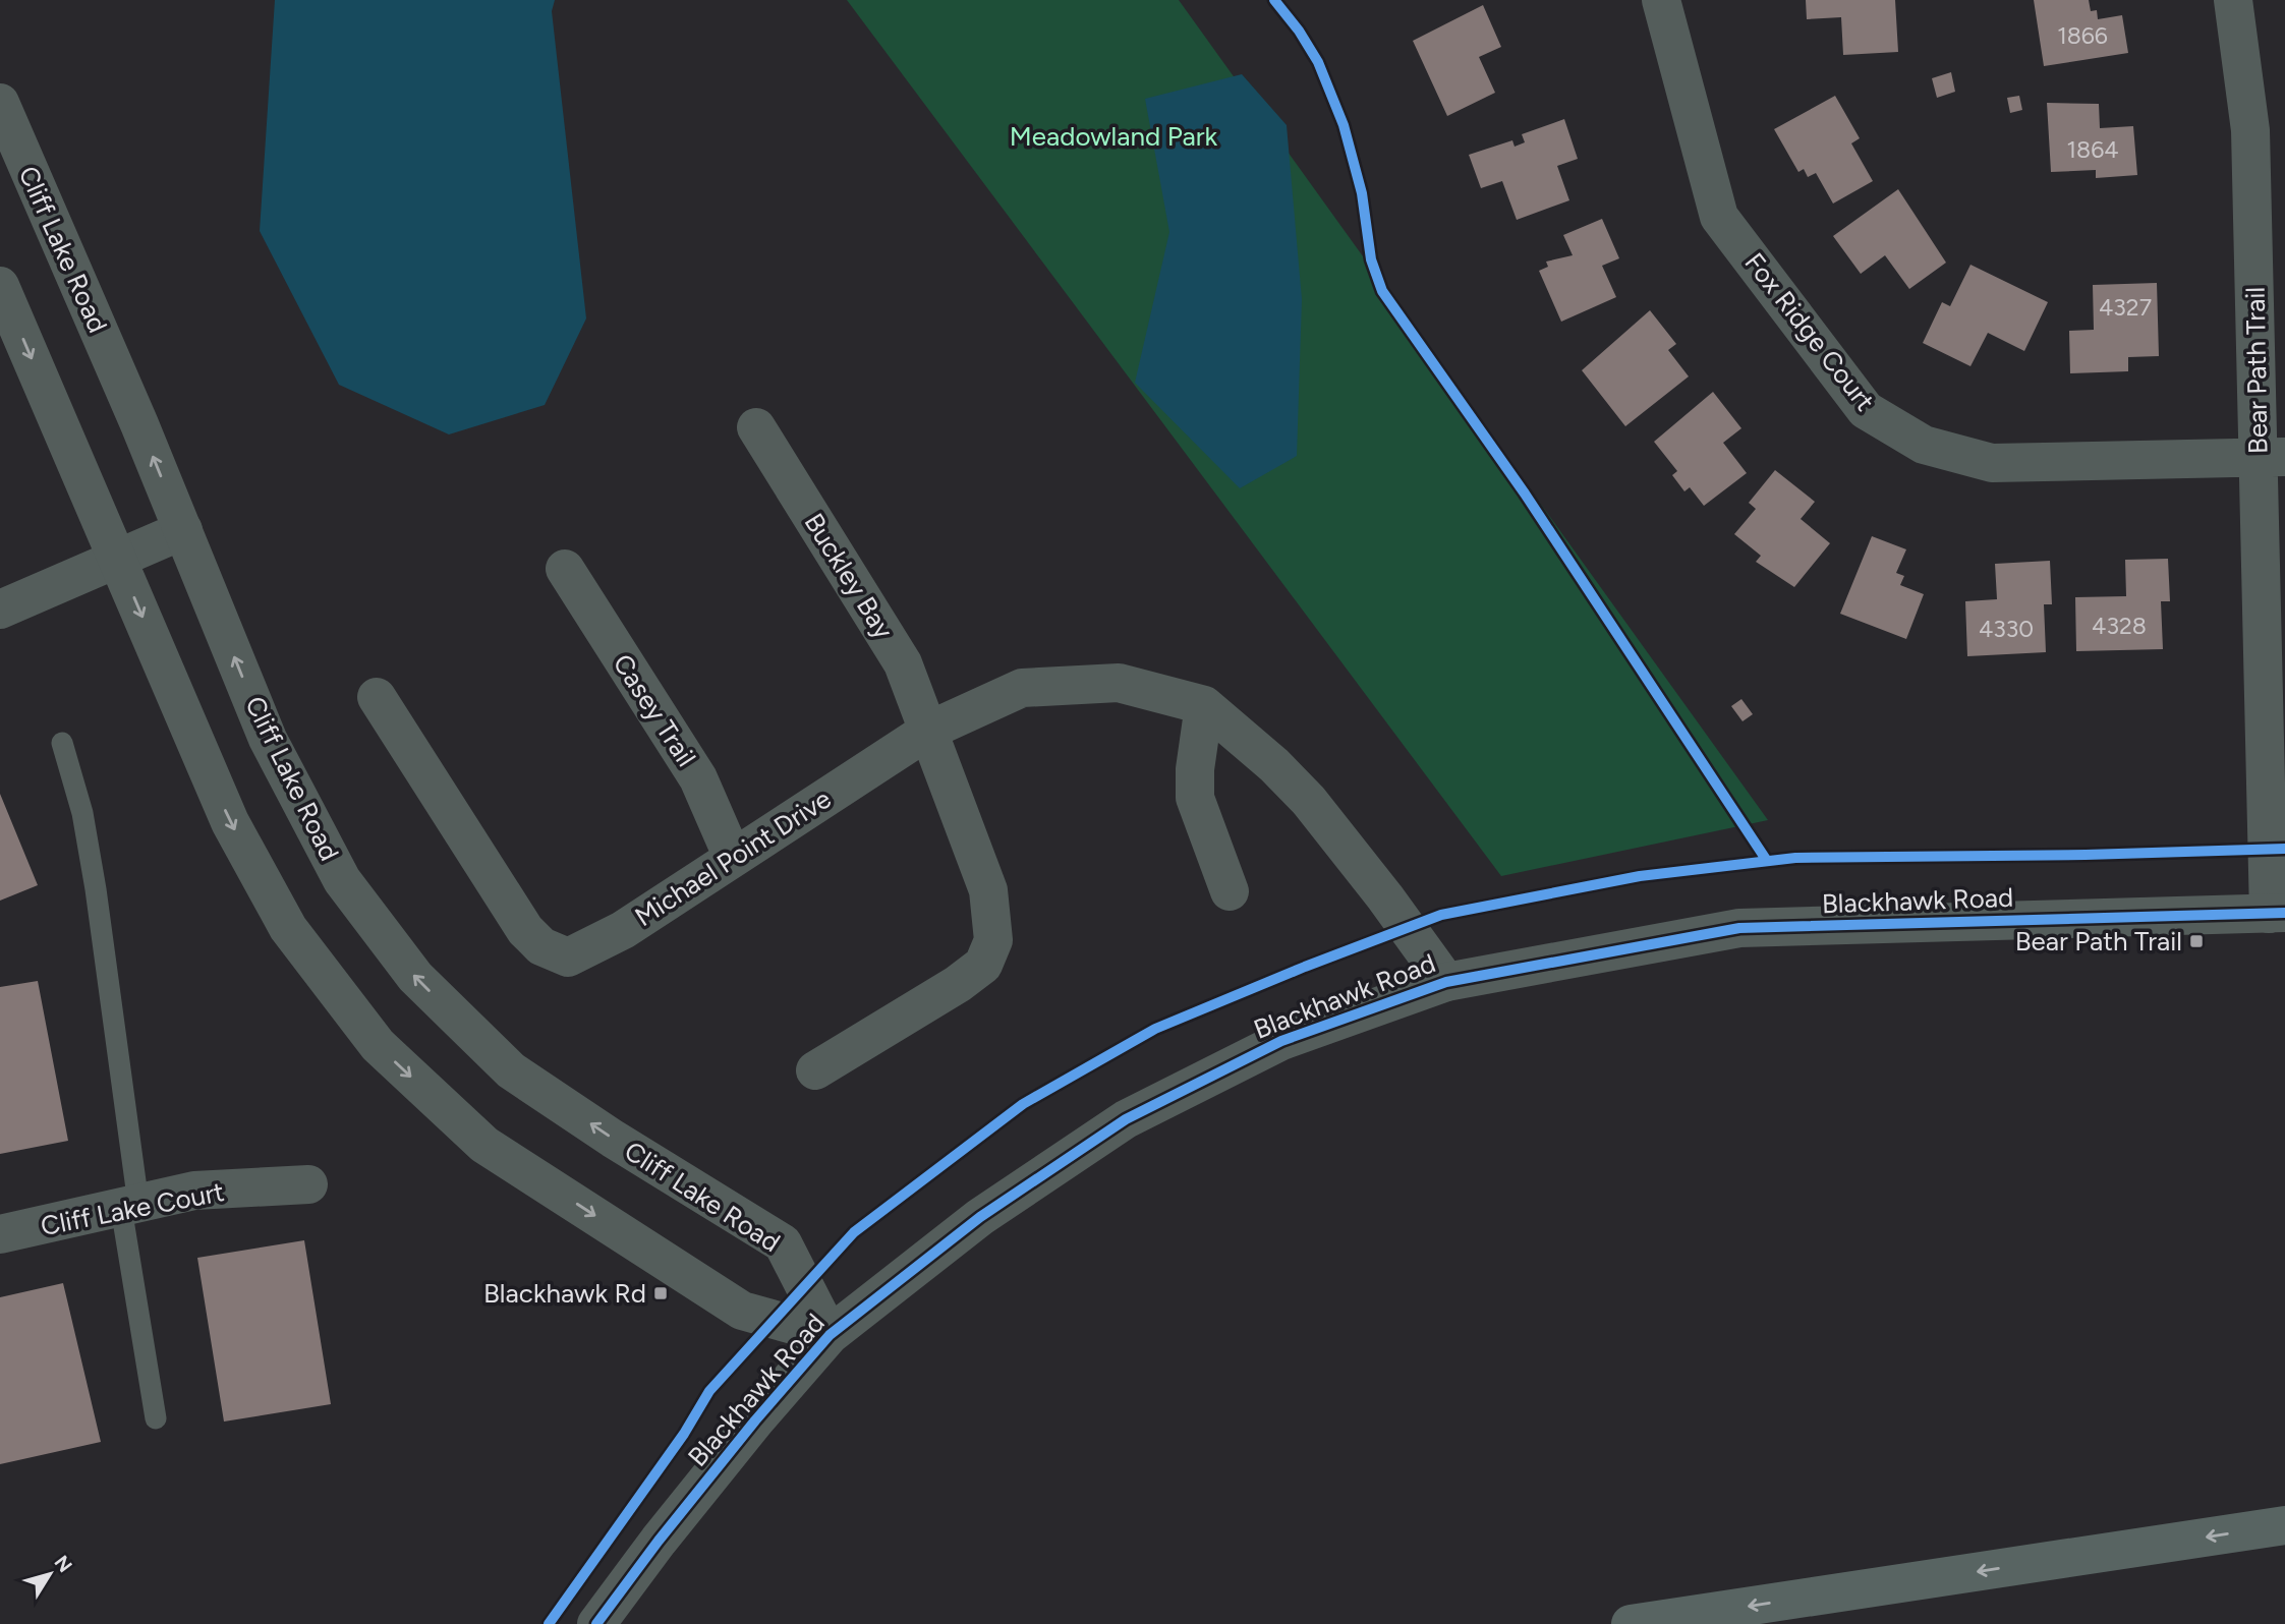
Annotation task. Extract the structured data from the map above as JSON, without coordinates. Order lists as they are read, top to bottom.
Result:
{
  "streets": {
    "street": [
      "Cliff Lake Road",
      "Fox Ridge Court",
      "Bear Path Trail",
      "Buckley Bay",
      "Casey Trail",
      "Michael Point Drive",
      "Blackhawk Road",
      "Cliff Lake Court"
    ]
  },
  "crossings": [
    ["Cliff Lake Road", "Blackhawk Road"],
    ["Fox Ridge Court", "Bear Path Trail"],
    ["Bear Path Trail", "Blackhawk Road"],
    ["Buckley Bay", "Michael Point Drive"],
    ["Casey Trail", "Michael Point Drive"],
    ["Michael Point Drive", "Blackhawk Road"]
  ],
  "parks": ["Meadowland Park"],
  "places": {
    "transit": ["Bear Path Trail", "Blackhawk Rd"]
  },
  "house_numbers": [
    "1866",
    "1864",
    "4327",
    "4328",
    "4330"
  ],
  "north": "top right"
}
